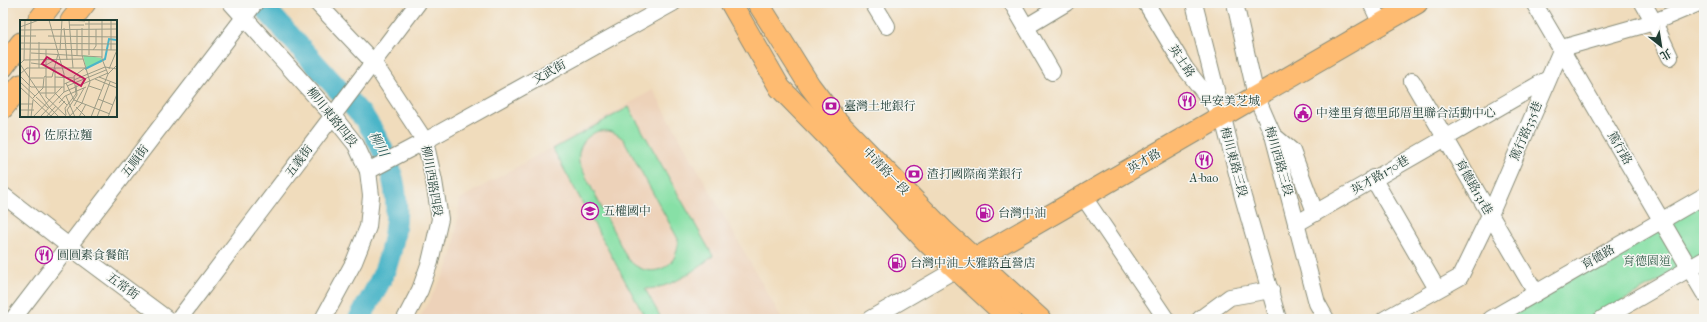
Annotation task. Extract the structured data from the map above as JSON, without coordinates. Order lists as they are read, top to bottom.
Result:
{
  "streets": {
    "main road": ["英才路", "中清路一段"],
    "street": [
      "英士路",
      "文武街",
      "柳川東路四段",
      "篤行路335巷",
      "篤行路",
      "五順街",
      "五義街",
      "梅川西路三段",
      "梅川東路三段",
      "英才路170巷",
      "柳川西路四段",
      "育德路131巷",
      "育德路",
      "五常街"
    ]
  },
  "crossings": [
    ["英士路", "英才路"],
    ["英士路", "梅川東路三段"],
    ["文武街", "柳川東路四段"],
    ["文武街", "柳川西路四段"],
    ["柳川東路四段", "五順街"],
    ["柳川東路四段", "五義街"],
    ["篤行路335巷", "篤行路"],
    ["篤行路335巷", "英才路170巷"],
    ["篤行路335巷", "育德路131巷"],
    ["篤行路", "育德路"],
    ["五順街", "五常街"],
    ["五義街", "柳川西路四段"],
    ["英才路", "梅川西路三段"],
    ["英才路", "梅川東路三段"],
    ["英才路", "中清路一段"],
    ["梅川西路三段", "英才路170巷"],
    ["英才路170巷", "育德路131巷"],
    ["育德路131巷", "育德路"]
  ],
  "water": ["柳川"],
  "parks": ["育德園道"],
  "places": {
    "restaurant": [
      "早安美芝城",
      "佐原拉麵",
      "A-bao",
      "圓圓素食餐館"
    ],
    "bank": ["臺灣土地銀行", "渣打國際商業銀行"],
    "public building": ["中達里育德里邱厝里聯合活動中心"],
    "school or university": ["五權國中"],
    "fuel station": ["台灣中油", "台灣中油_大雅路直營店"]
  },
  "north": "bottom right"
}
